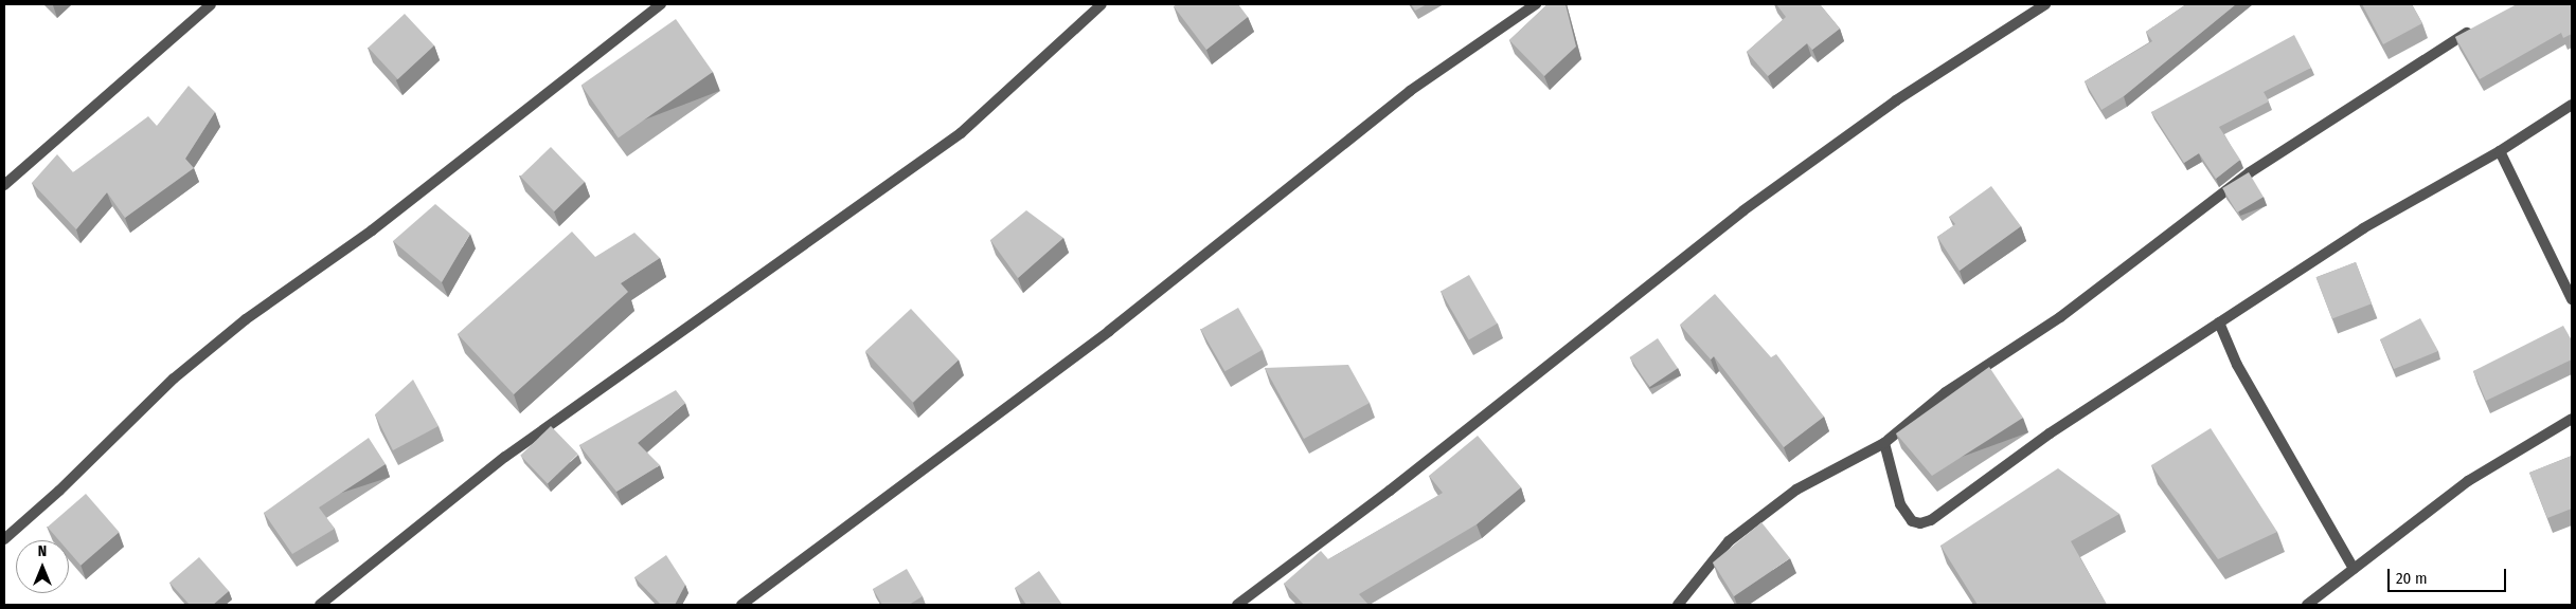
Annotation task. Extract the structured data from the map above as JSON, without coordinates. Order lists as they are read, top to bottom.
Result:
{
  "scale_bar": "20 m",
  "north": "top"
}
